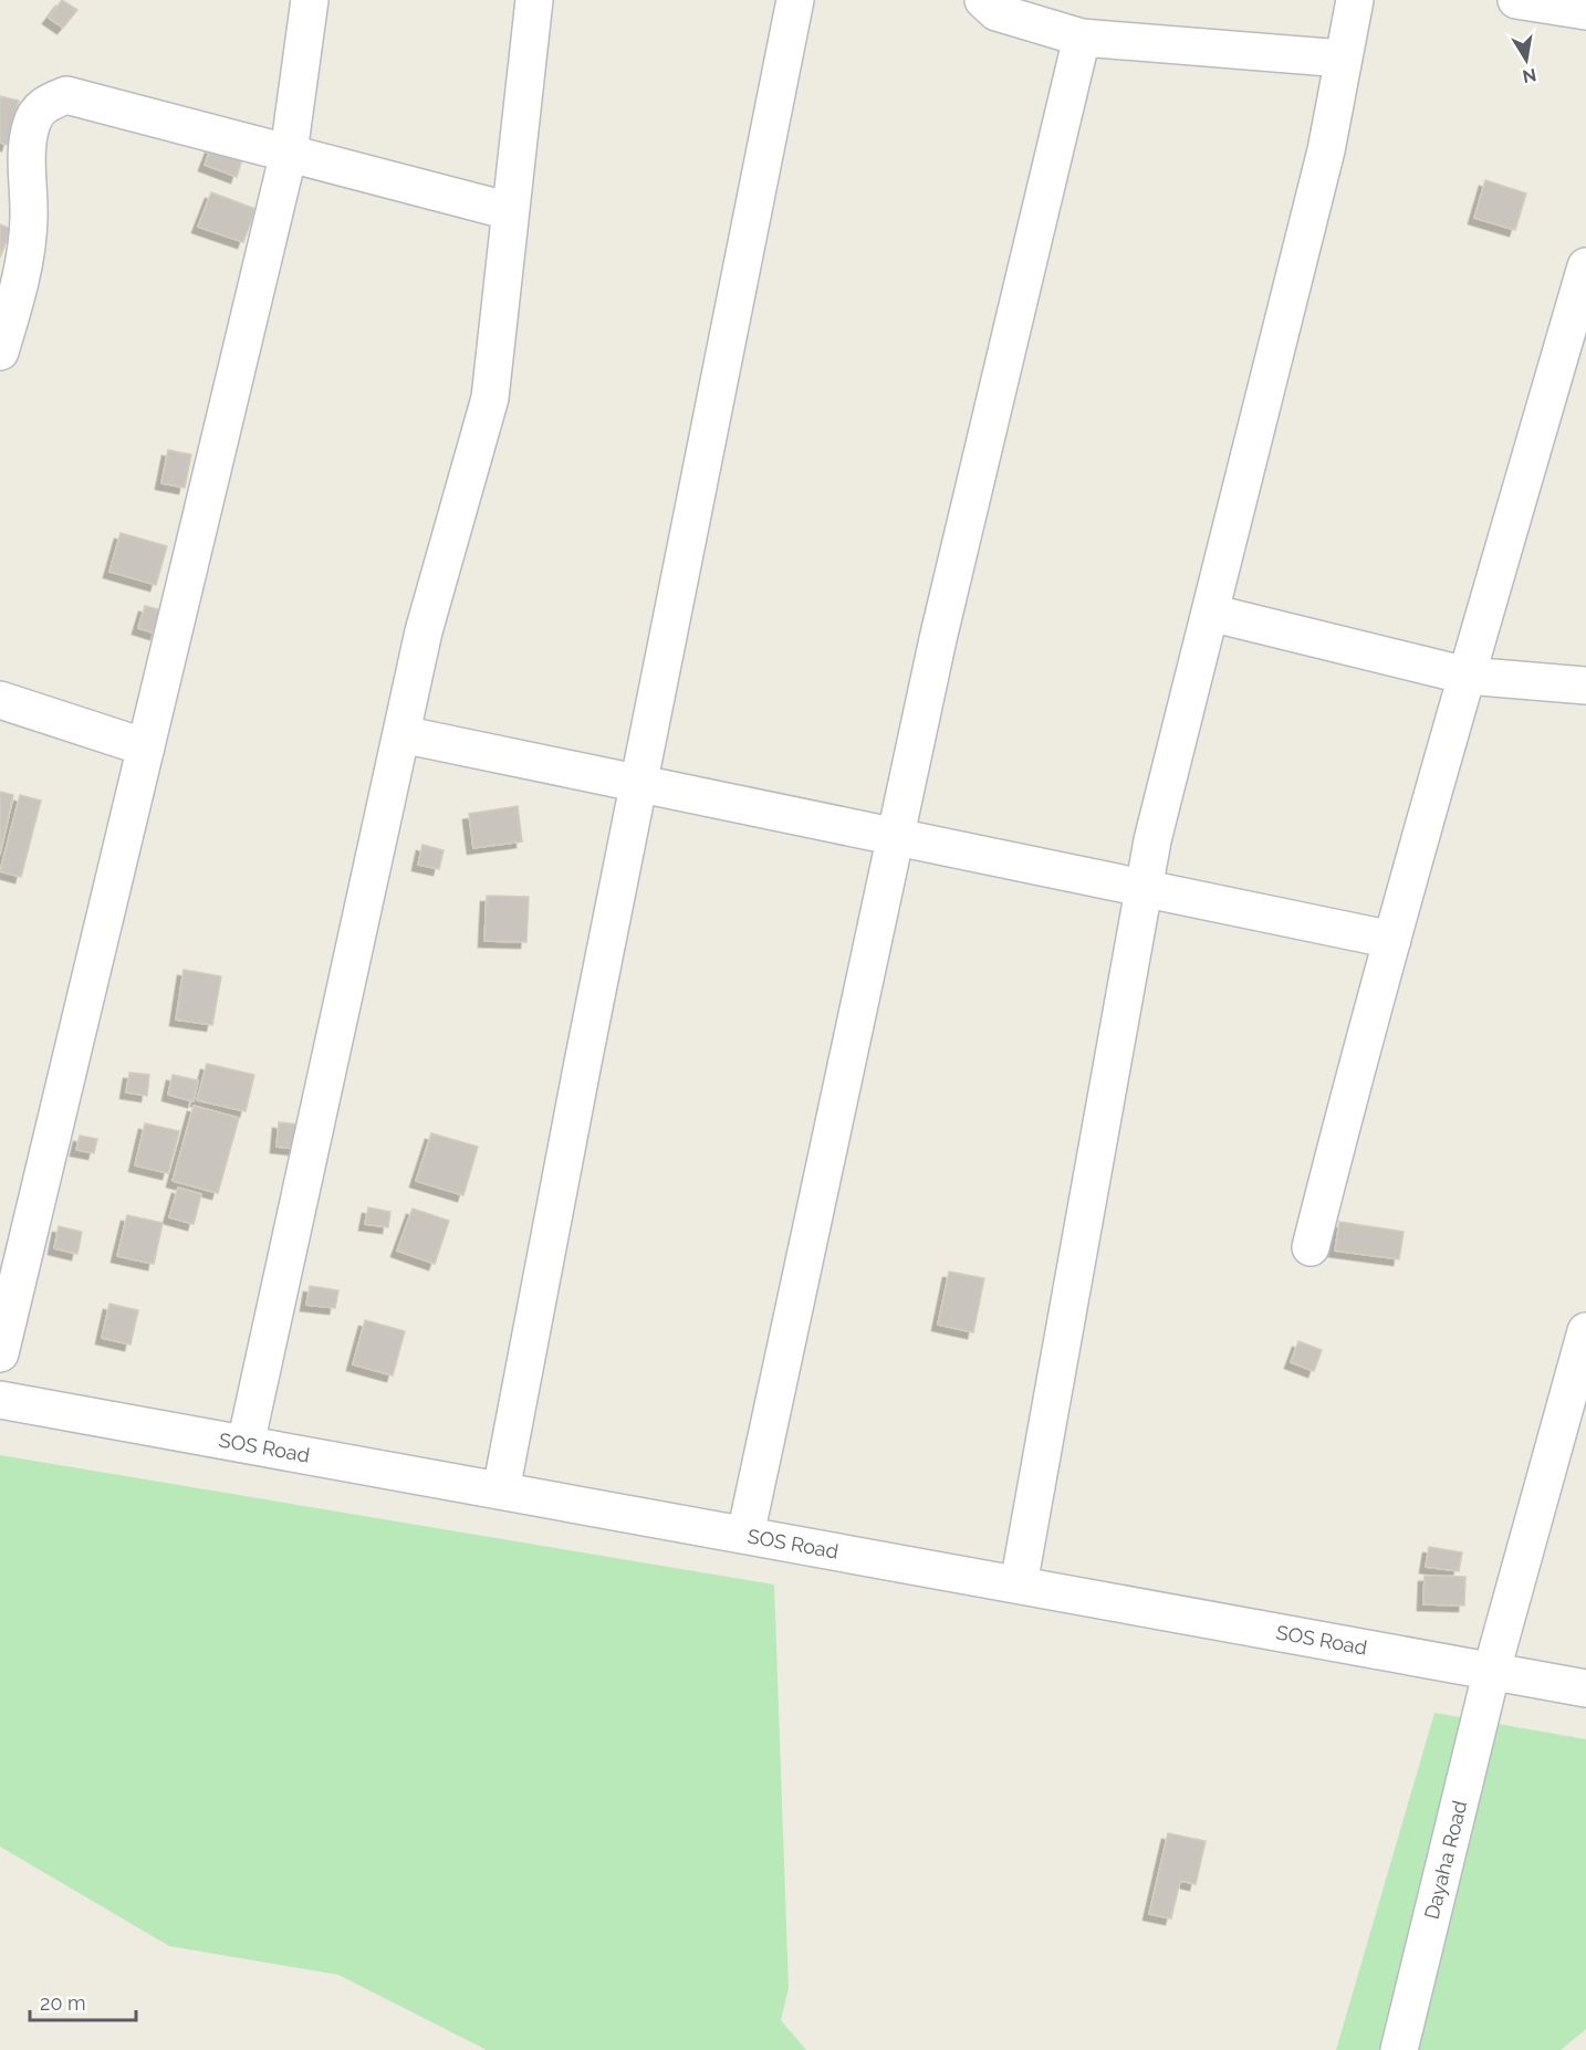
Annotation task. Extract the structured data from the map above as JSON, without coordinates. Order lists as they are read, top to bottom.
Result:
{
  "streets": {
    "street": ["SOS Road", "Dayaha Road"]
  },
  "crossings": [
    ["SOS Road", "Dayaha Road"]
  ],
  "scale_bar": "20 m",
  "north": "bottom"
}
